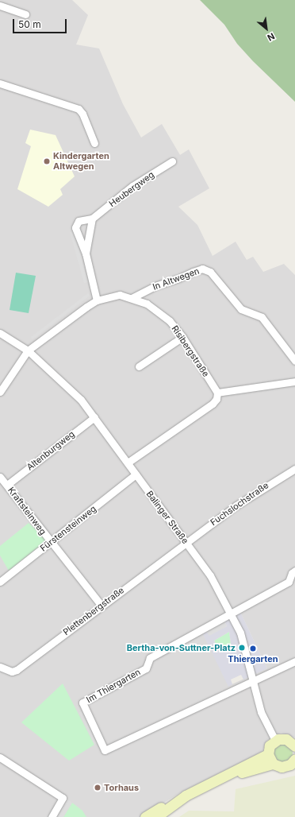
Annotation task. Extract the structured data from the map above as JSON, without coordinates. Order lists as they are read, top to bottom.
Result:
{
  "streets": {
    "street": [
      "Heubergweg",
      "In Altwegen",
      "Risibergstraße",
      "Altenburgweg",
      "Fuchslochstraße",
      "Kraftsteinweg",
      "Balinger Straße",
      "Fürstensteinweg",
      "Plettenbergstraße",
      "Im Thiergarten"
    ]
  },
  "crossings": [
    ["Heubergweg", "Risibergstraße"],
    ["In Altwegen", "Risibergstraße"],
    ["Risibergstraße", "Balinger Straße"],
    ["Altenburgweg", "Kraftsteinweg"],
    ["Altenburgweg", "Balinger Straße"],
    ["Fuchslochstraße", "Balinger Straße"],
    ["Fuchslochstraße", "Plettenbergstraße"],
    ["Kraftsteinweg", "Fürstensteinweg"],
    ["Kraftsteinweg", "Plettenbergstraße"],
    ["Balinger Straße", "Fürstensteinweg"],
    ["Balinger Straße", "Plettenbergstraße"],
    ["Balinger Straße", "Im Thiergarten"]
  ],
  "places": [
    "Kindergarten Altwegen",
    "Bertha-von-Suttner-Platz",
    "Thiergarten",
    "Torhaus"
  ],
  "scale_bar": "50 m",
  "north": "bottom right"
}
